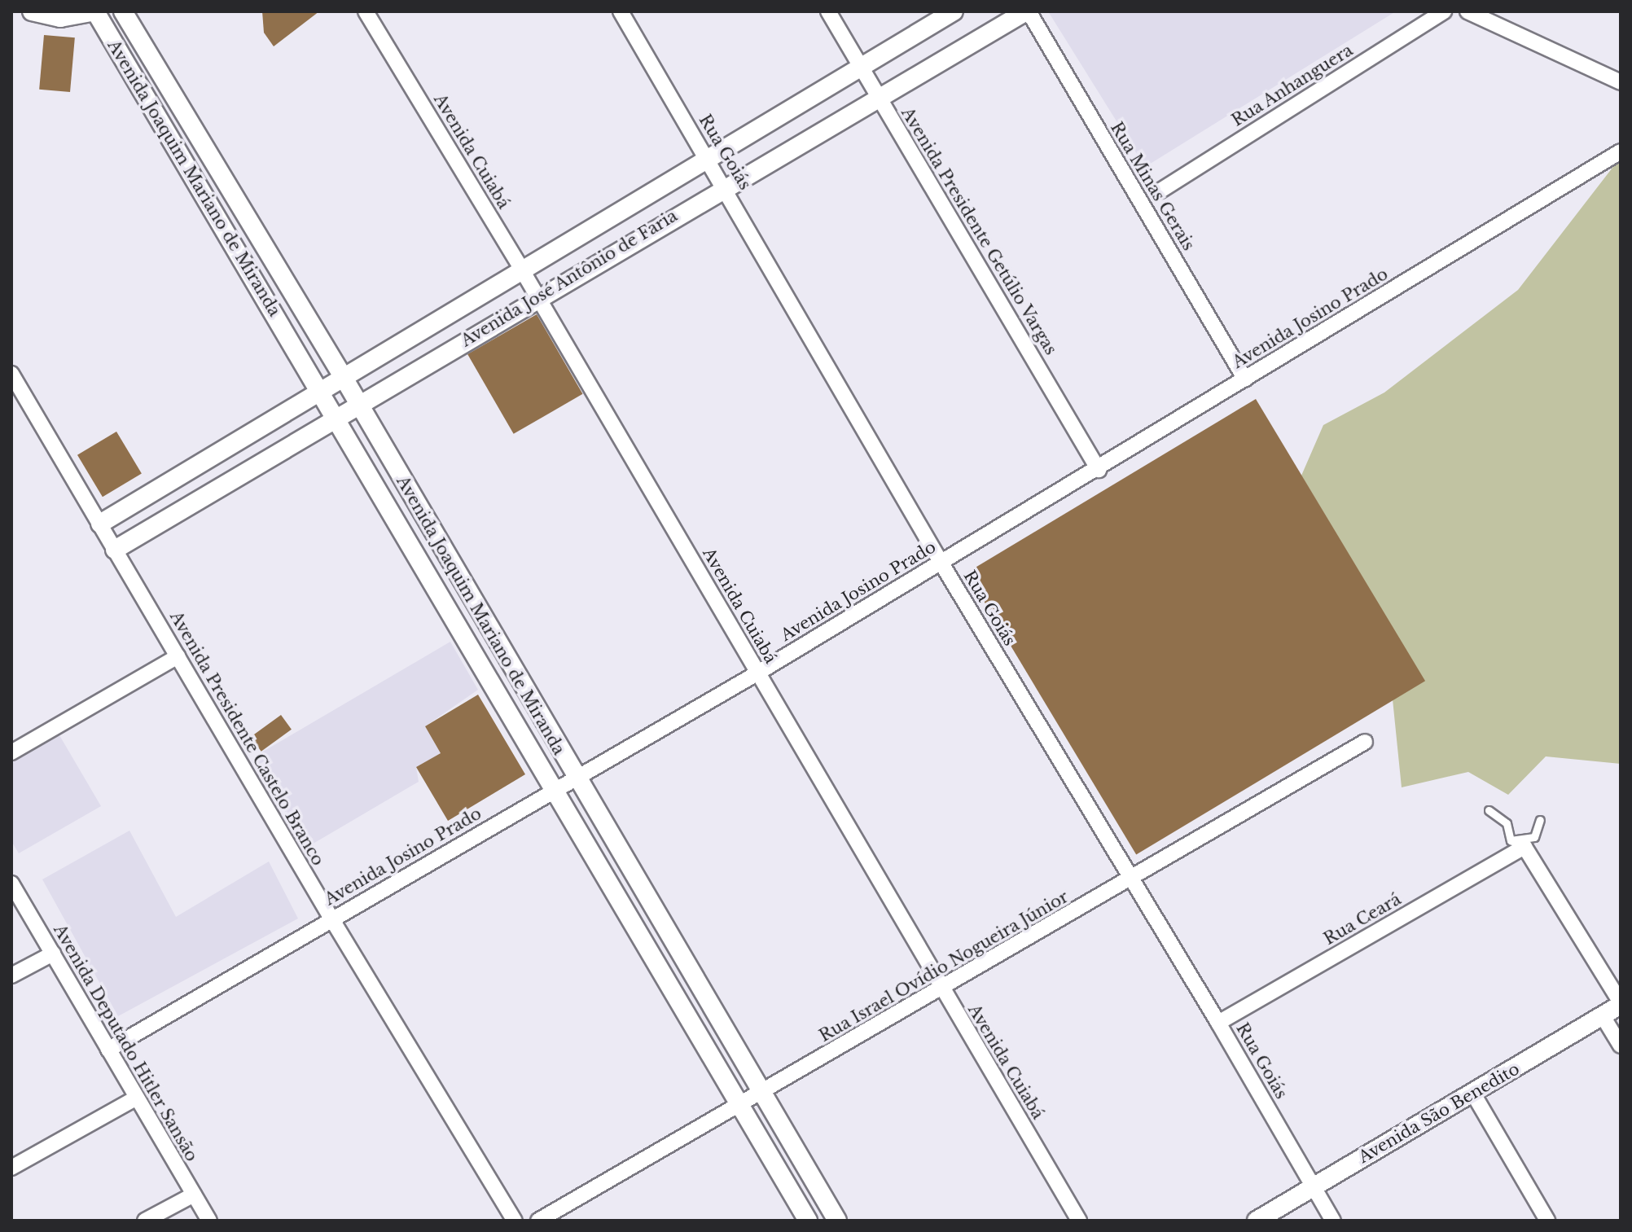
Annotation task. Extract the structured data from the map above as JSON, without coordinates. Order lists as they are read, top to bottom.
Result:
{
  "streets": {
    "street": [
      "Rua Anhanguera",
      "Avenida Cuiabá",
      "Rua Goiás",
      "Avenida Joaquim Mariano de Miranda",
      "Rua Minas Gerais",
      "Avenida Presidente Getúlio Vargas",
      "Avenida José Antônio de Faria",
      "Avenida Josino Prado",
      "Avenida Presidente Castelo Branco",
      "Rua Ceará",
      "Rua Israel Ovídio Nogueira Júnior",
      "Avenida Deputado Hitler Sansão",
      "Avenida São Benedito"
    ]
  },
  "crossings": [
    ["Avenida Cuiabá", "Avenida José Antônio de Faria"],
    ["Avenida Cuiabá", "Avenida Josino Prado"],
    ["Avenida Cuiabá", "Rua Israel Ovídio Nogueira Júnior"],
    ["Rua Goiás", "Avenida José Antônio de Faria"],
    ["Rua Goiás", "Avenida Josino Prado"],
    ["Rua Goiás", "Rua Ceará"],
    ["Rua Goiás", "Rua Israel Ovídio Nogueira Júnior"],
    ["Rua Goiás", "Avenida São Benedito"],
    ["Avenida Joaquim Mariano de Miranda", "Avenida José Antônio de Faria"],
    ["Avenida Joaquim Mariano de Miranda", "Avenida Josino Prado"],
    ["Avenida Joaquim Mariano de Miranda", "Rua Israel Ovídio Nogueira Júnior"],
    ["Rua Minas Gerais", "Avenida José Antônio de Faria"],
    ["Rua Minas Gerais", "Avenida Josino Prado"],
    ["Avenida Presidente Getúlio Vargas", "Avenida José Antônio de Faria"],
    ["Avenida Presidente Getúlio Vargas", "Avenida Josino Prado"],
    ["Avenida José Antônio de Faria", "Avenida Presidente Castelo Branco"],
    ["Avenida Josino Prado", "Avenida Presidente Castelo Branco"],
    ["Avenida Josino Prado", "Avenida Deputado Hitler Sansão"]
  ]
}
